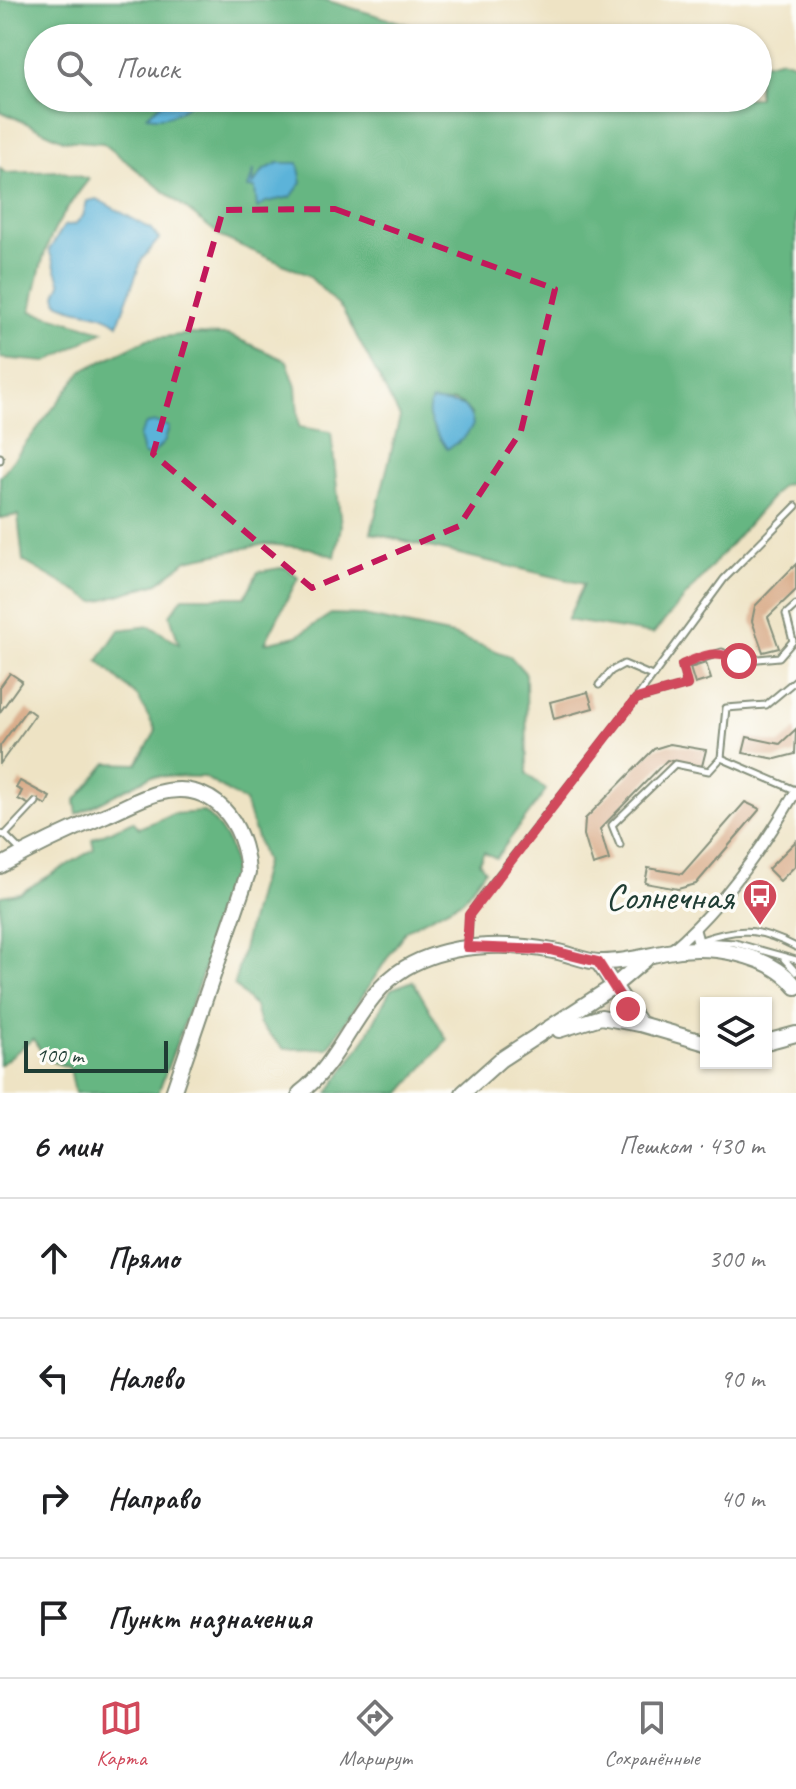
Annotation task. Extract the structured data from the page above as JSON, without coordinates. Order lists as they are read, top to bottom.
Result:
{
  "places": {
    "bus stop": ["Солнечная"]
  },
  "scale_bar": "100 m",
  "page": {
    "search": "Поиск",
    "scale": "100 m",
    "heading": ["6 мин", "Пешком · 430 m"],
    "list": [
      ["Прямо", "300 m"],
      ["Налево", "90 m"],
      ["Направо", "40 m"],
      "Пункт назначения"
    ],
    "nav": ["Карта", "Маршрут", "Сохранённые"]
  }
}
